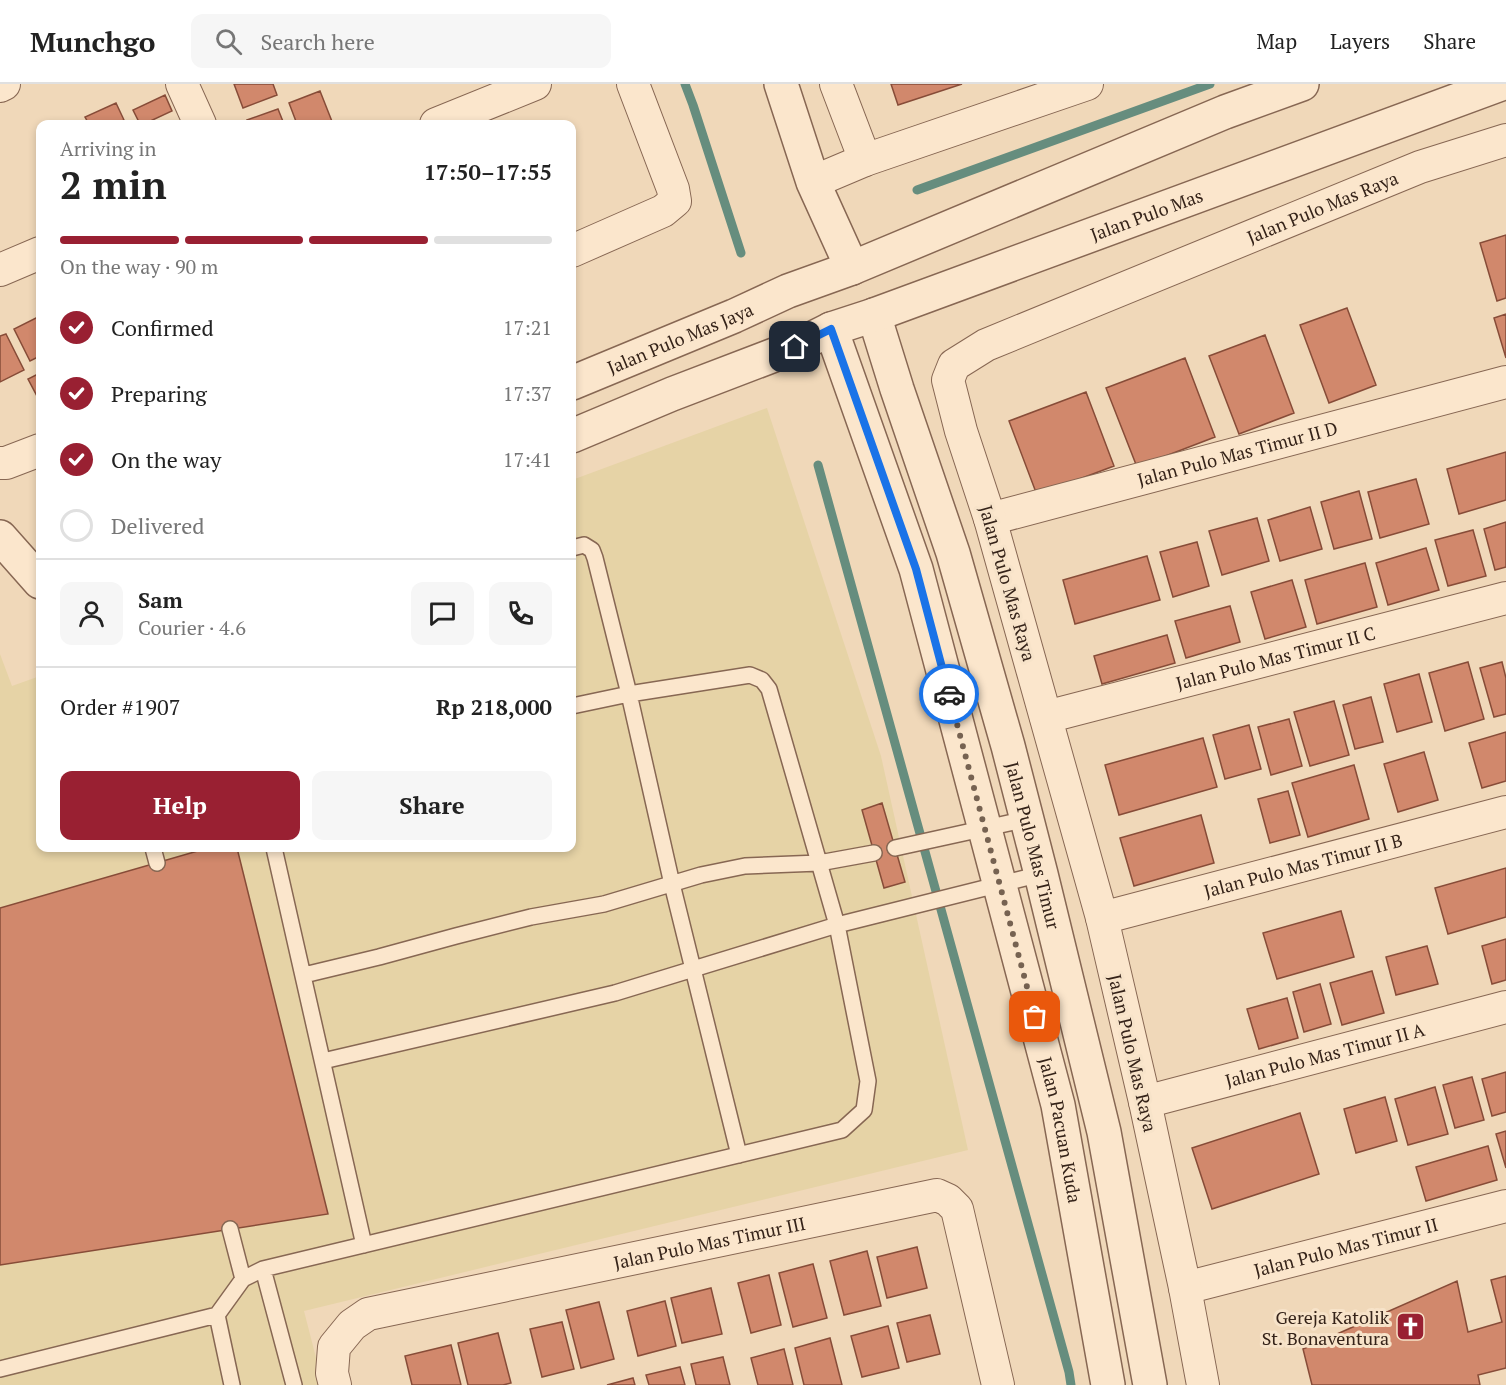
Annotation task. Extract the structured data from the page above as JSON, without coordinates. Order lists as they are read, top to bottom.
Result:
{
  "streets": {
    "street": [
      "Jalan Pulo Mas Raya",
      "Jalan Pulo Mas",
      "Jalan Pulo Mas Jaya",
      "Jalan Pulo Mas Timur II D",
      "Jalan Pulo Mas Timur II C",
      "Jalan Pulo Mas Timur",
      "Jalan Pulo Mas Timur II B",
      "Jalan Pulo Mas Timur II A",
      "Jalan Pacuan Kuda",
      "Jalan Pulo Mas Timur III",
      "Jalan Pulo Mas Timur II"
    ]
  },
  "crossings": [
    ["Jalan Pulo Mas Raya", "Jalan Pulo Mas Timur II D"],
    ["Jalan Pulo Mas Raya", "Jalan Pulo Mas Timur II C"],
    ["Jalan Pulo Mas Raya", "Jalan Pulo Mas Timur II B"],
    ["Jalan Pulo Mas Raya", "Jalan Pulo Mas Timur II A"],
    ["Jalan Pulo Mas Raya", "Jalan Pulo Mas Timur II"],
    ["Jalan Pulo Mas", "Jalan Pulo Mas Timur"],
    ["Jalan Pulo Mas", "Jalan Pacuan Kuda"]
  ],
  "places": {
    "church": ["Gereja Katolik St. Bonaventura"]
  },
  "page": {
    "header": "Munchgo",
    "search": "Search here",
    "nav": ["Map", "Layers", "Share"],
    "heading": ["2 min", "Arriving in", "17:50–17:55"],
    "panel": [
      "Sam",
      "Courier · 4.6",
      "Order #1907",
      "Rp 218,000"
    ],
    "bar": "On the way · 90 m",
    "list": [
      ["Confirmed", "17:21"],
      ["Preparing", "17:37"],
      ["On the way", "17:41"],
      "Delivered"
    ],
    "buttons": ["Help", "Share"]
  }
}
